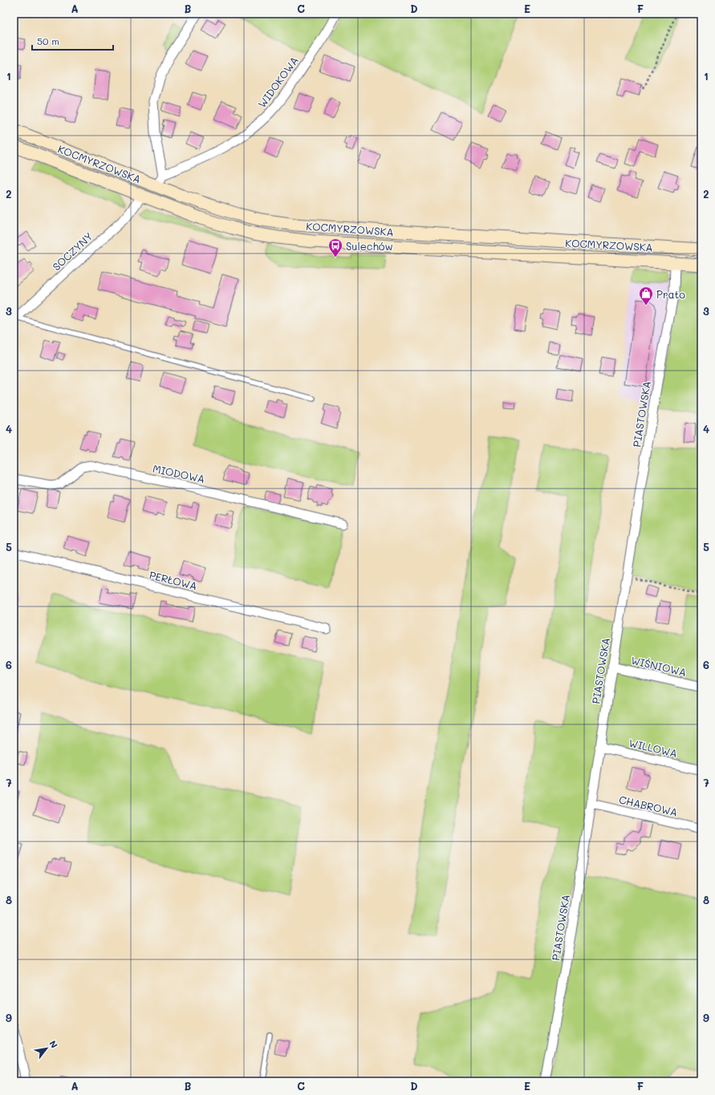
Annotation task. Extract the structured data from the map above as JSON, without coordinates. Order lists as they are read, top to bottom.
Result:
{
  "streets": {
    "main road": ["KOCMYRZOWSKA"],
    "street": [
      "WIDOKOWA",
      "SOCZYNY",
      "PIASTOWSKA",
      "MIODOWA",
      "PERŁOWA",
      "WIŚNIOWA",
      "WILLOWA",
      "CHABROWA"
    ]
  },
  "crossings": [
    ["KOCMYRZOWSKA", "SOCZYNY"],
    ["KOCMYRZOWSKA", "PIASTOWSKA"],
    ["PIASTOWSKA", "WIŚNIOWA"],
    ["PIASTOWSKA", "WILLOWA"],
    ["PIASTOWSKA", "CHABROWA"]
  ],
  "places": {
    "bus stop": ["Sulechów"],
    "shop": ["Prato"]
  },
  "scale_bar": "50 m",
  "north": "top right",
  "grid": {
    "columns": [
      "A",
      "B",
      "C",
      "D",
      "E",
      "F"
    ],
    "rows": [
      "1",
      "2",
      "3",
      "4",
      "5",
      "6",
      "7",
      "8",
      "9"
    ]
  }
}
